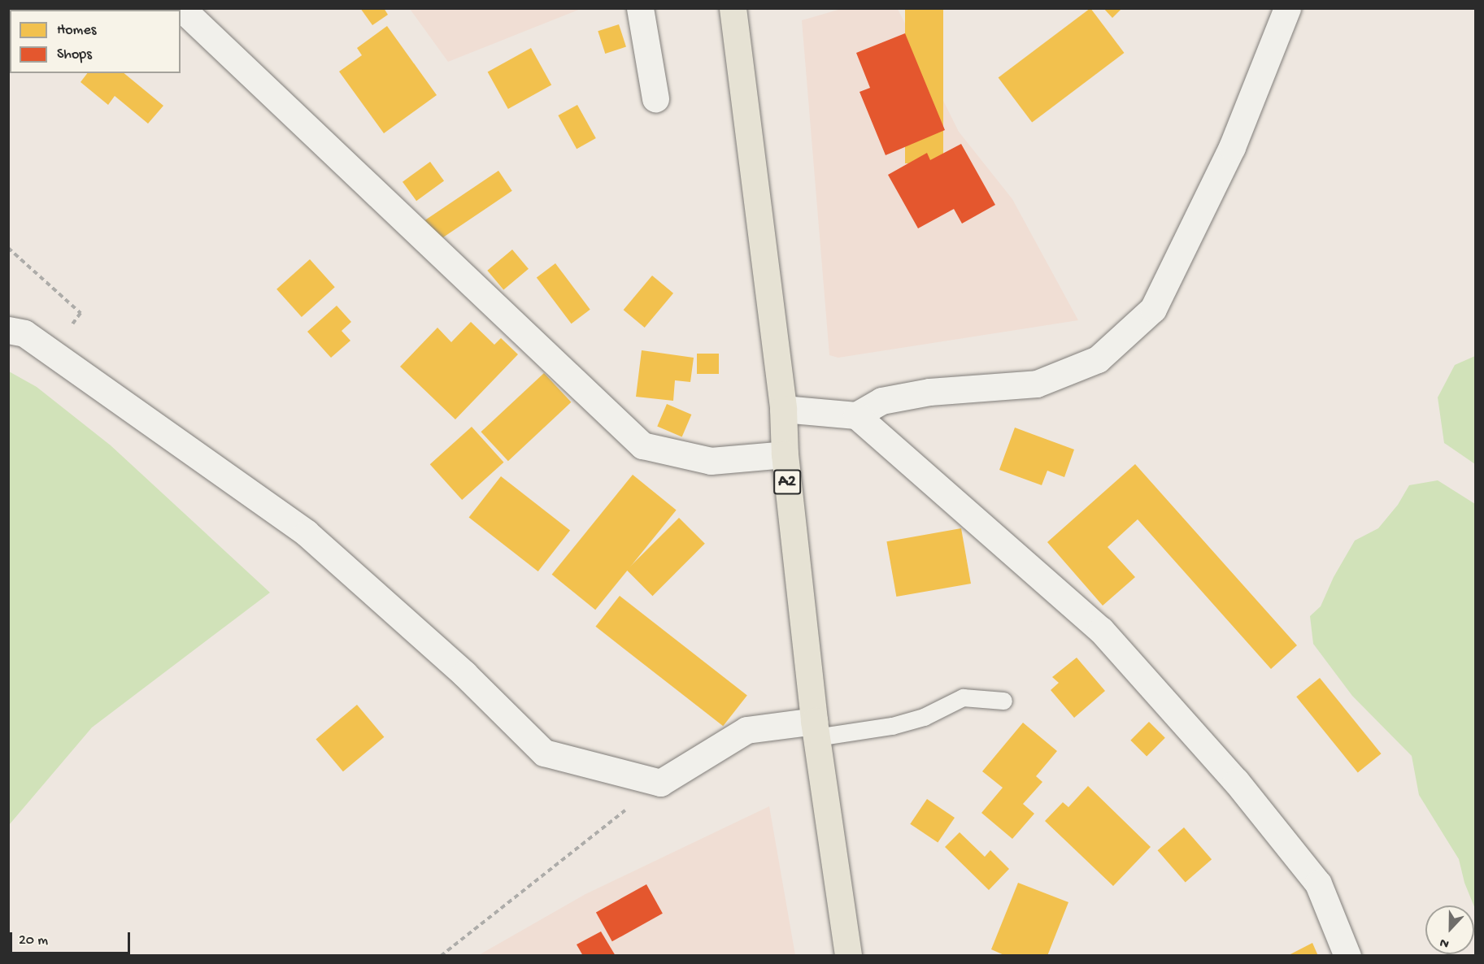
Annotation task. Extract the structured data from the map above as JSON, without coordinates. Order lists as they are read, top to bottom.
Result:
{
  "streets": {
    "main road": ["A2"]
  },
  "legend": ["Homes", "Shops"],
  "scale_bar": "20 m",
  "north": "bottom"
}
